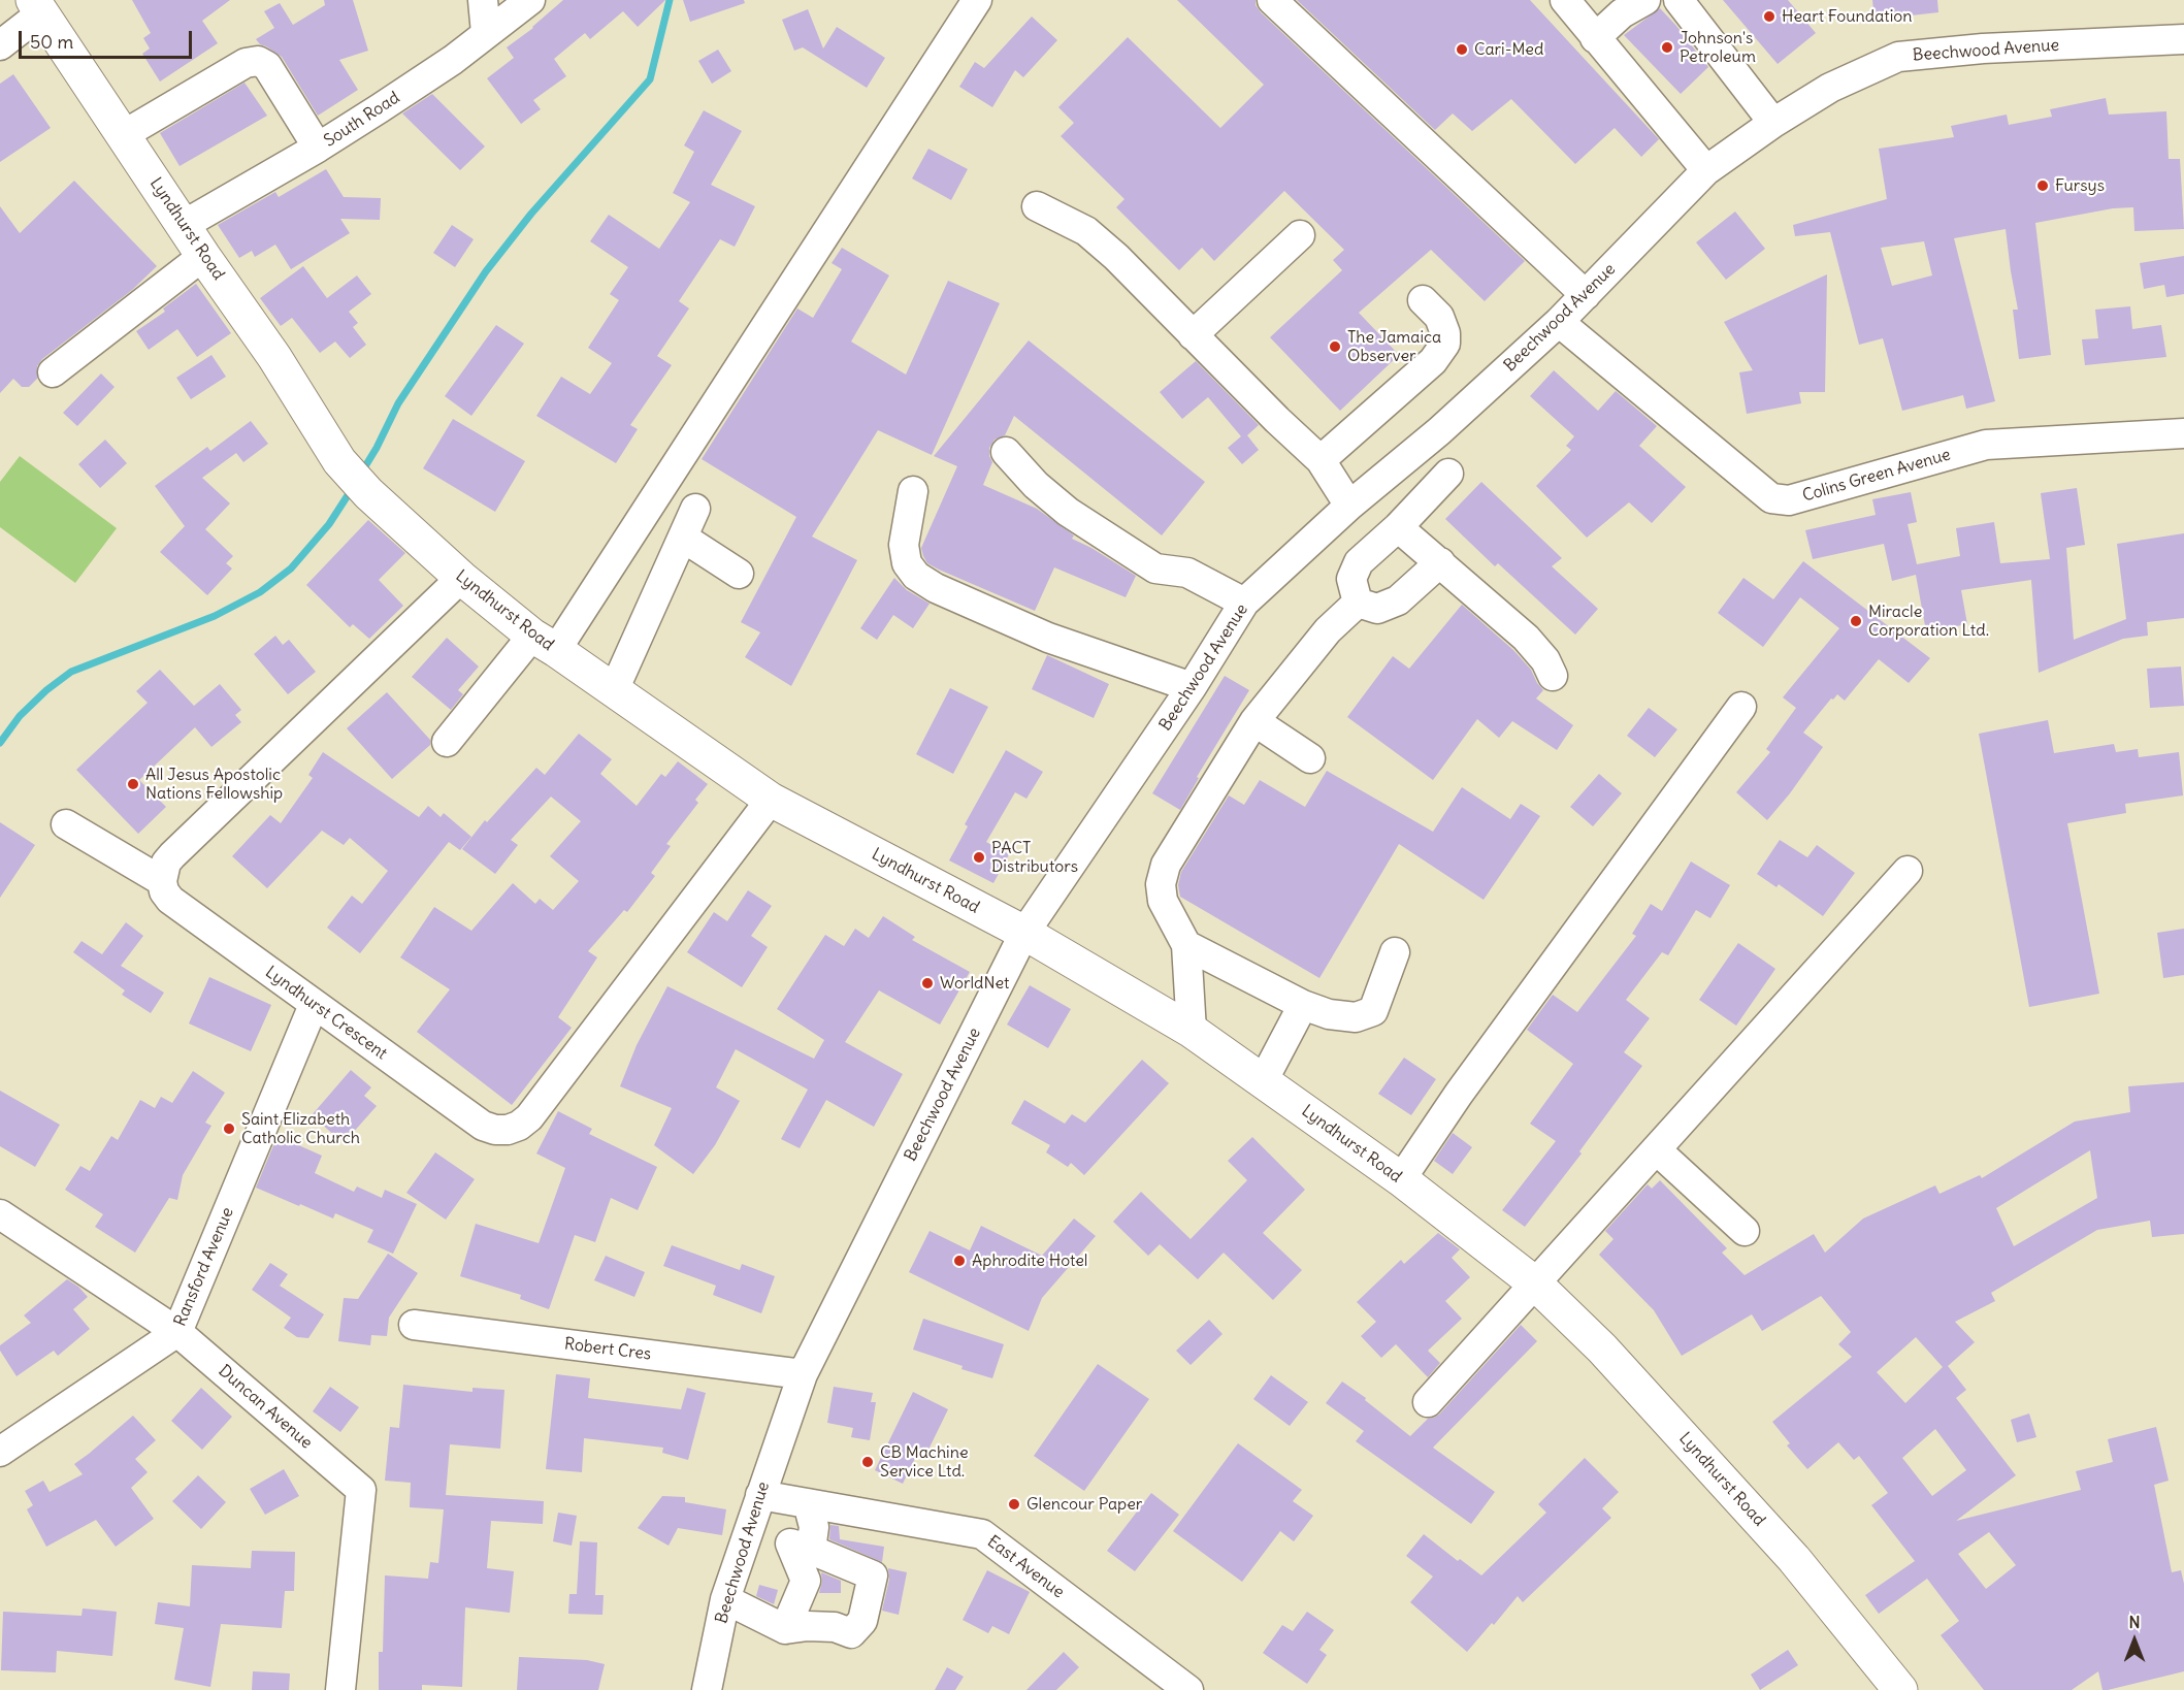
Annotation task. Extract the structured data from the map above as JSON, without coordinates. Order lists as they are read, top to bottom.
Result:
{
  "streets": {
    "main road": ["Lyndhurst Road"],
    "street": [
      "Beechwood Avenue",
      "South Road",
      "Colins Green Avenue",
      "Lyndhurst Crescent",
      "Ransford Avenue",
      "Robert Cres",
      "Duncan Avenue",
      "East Avenue"
    ]
  },
  "crossings": [
    ["Beechwood Avenue", "Lyndhurst Road"],
    ["Beechwood Avenue", "Colins Green Avenue"],
    ["Beechwood Avenue", "Robert Cres"],
    ["Beechwood Avenue", "East Avenue"],
    ["South Road", "Lyndhurst Road"],
    ["Lyndhurst Road", "Lyndhurst Crescent"],
    ["Lyndhurst Crescent", "Ransford Avenue"],
    ["Ransford Avenue", "Duncan Avenue"]
  ],
  "places": [
    "Heart Foundation",
    "Johnson's Petroleum",
    "Cari-Med",
    "Fursys",
    "The Jamaica Observer",
    "Miracle Corporation Ltd.",
    "All Jesus Apostolic Nations Fellowship",
    "PACT Distributors",
    "WorldNet",
    "Saint Elizabeth Catholic Church",
    "Aphrodite Hotel",
    "CB Machine Service Ltd.",
    "Glencour Paper"
  ],
  "scale_bar": "50 m",
  "north": "top"
}
